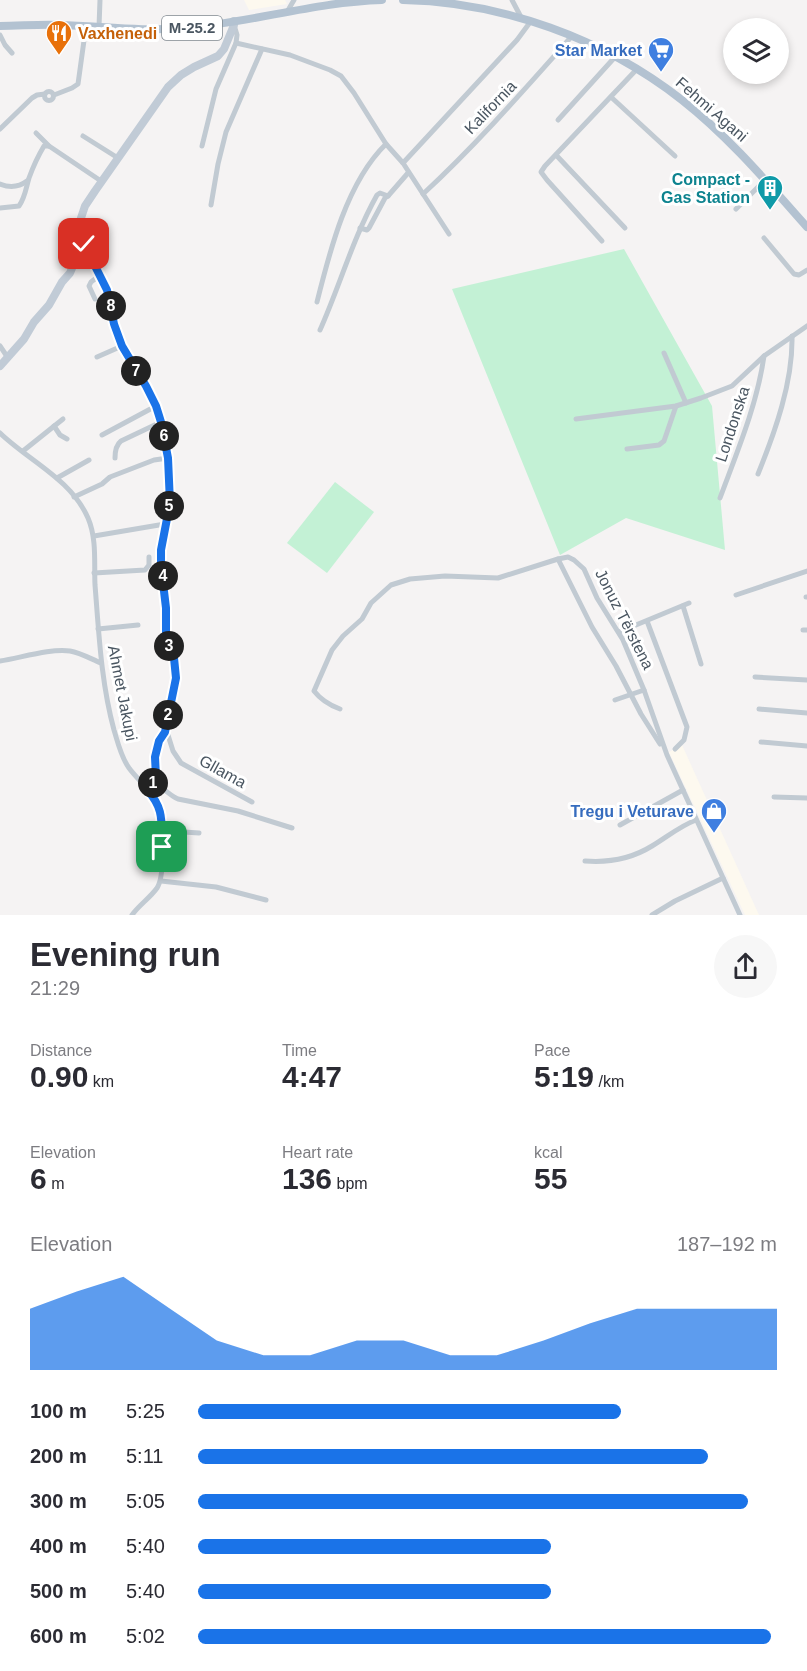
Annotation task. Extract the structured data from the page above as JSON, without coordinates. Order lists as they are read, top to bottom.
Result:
{
  "streets": {
    "main road": ["M-25.2", "Fehmi Agani"],
    "street": [
      "Kalifornia",
      "Londonska",
      "Jonuz Tërstena",
      "Ahmet Jakupi",
      "Gllama"
    ]
  },
  "crossings": [
    ["Kalifornia", "Fehmi Agani"]
  ],
  "places": {
    "restaurant": ["Vaxhenedi"],
    "supermarket": ["Star Market"],
    "building": ["Compact - Gas Station"],
    "shop": ["Tregu i Veturave"]
  },
  "page": {
    "pins": [
      "8",
      "7",
      "6",
      "5",
      "4",
      "3",
      "2",
      "1"
    ],
    "heading": ["Evening run", "21:29"],
    "stats": [
      ["Distance", "0.90 km"],
      ["Time", "4:47"],
      ["Pace", "5:19 /km"],
      ["Elevation", "6 m"],
      ["Heart rate", "136 bpm"],
      ["kcal", "55"]
    ],
    "chart": ["Elevation", "187–192 m"],
    "list": [
      {
        "name": "100 m",
        "note": "5:25"
      },
      {
        "name": "200 m",
        "note": "5:11"
      },
      {
        "name": "300 m",
        "note": "5:05"
      },
      {
        "name": "400 m",
        "note": "5:40"
      },
      {
        "name": "500 m",
        "note": "5:40"
      },
      {
        "name": "600 m",
        "note": "5:02"
      }
    ]
  }
}
